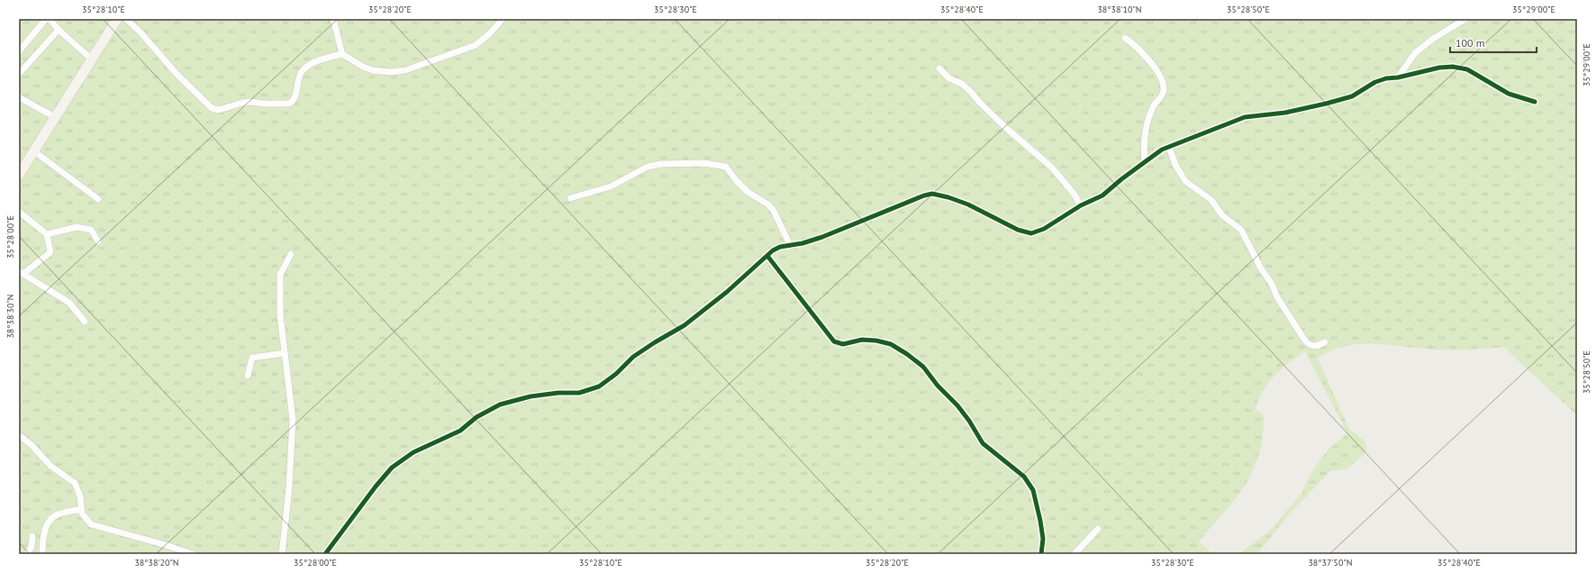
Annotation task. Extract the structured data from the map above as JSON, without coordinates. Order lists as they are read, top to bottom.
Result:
{
  "scale_bar": "100 m",
  "coordinates": [
    "35°28'10\"E",
    "35°28'20\"E",
    "35°28'30\"E",
    "35°28'40\"E",
    "38°38'10\"N",
    "35°28'50\"E",
    "35°29'00\"E",
    "35°28'00\"E",
    "38°38'30\"N",
    "38°38'20\"N",
    "38°37'50\"N"
  ]
}
